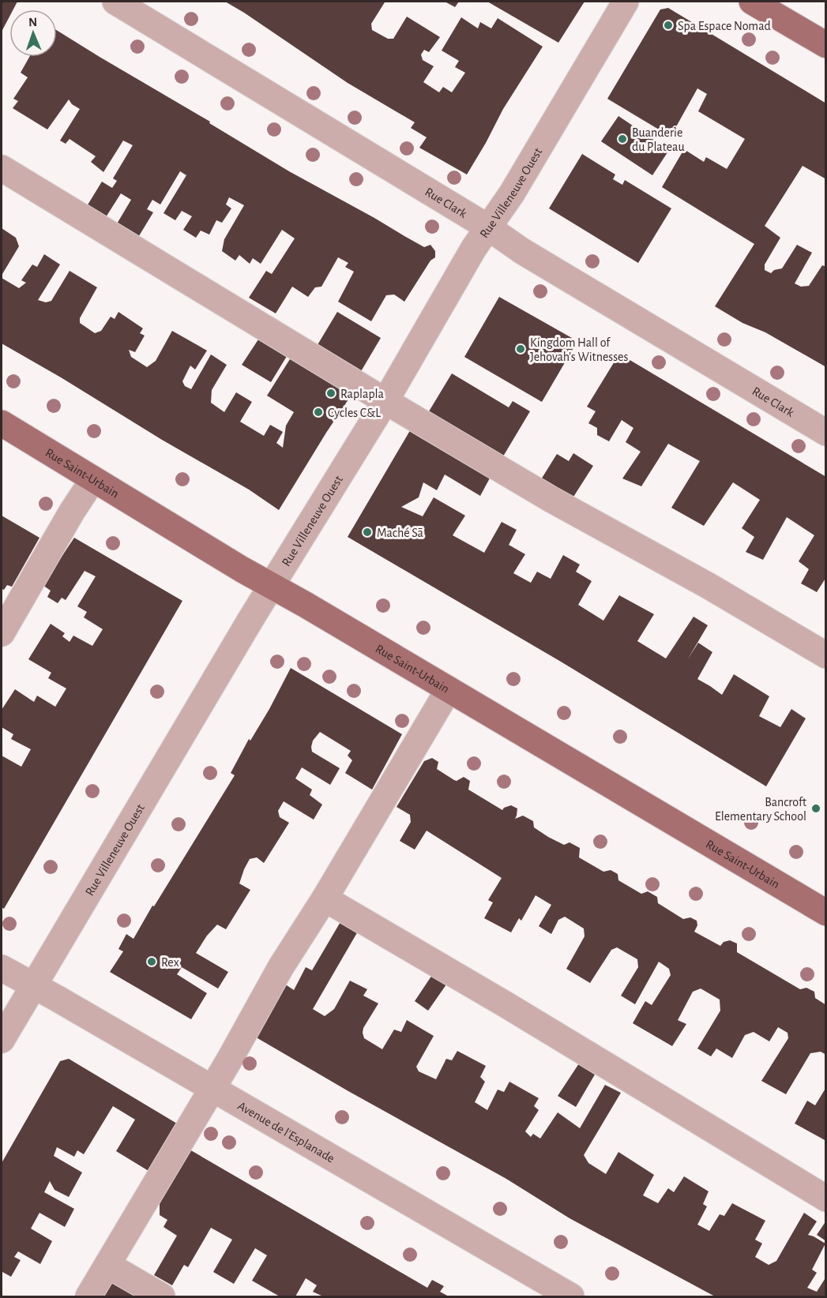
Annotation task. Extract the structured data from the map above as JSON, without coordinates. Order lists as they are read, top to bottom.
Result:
{
  "streets": {
    "main road": ["Rue Saint-Urbain"],
    "street": ["Rue Villeneuve Ouest", "Rue Clark", "Avenue de l'Esplanade"]
  },
  "crossings": [
    ["Rue Villeneuve Ouest", "Rue Clark"],
    ["Rue Villeneuve Ouest", "Rue Saint-Urbain"],
    ["Rue Villeneuve Ouest", "Avenue de l'Esplanade"]
  ],
  "places": [
    "Spa Espace Nomad",
    "Buanderie du Plateau",
    "Kingdom Hall of Jehovah's Witnesses",
    "Raplapla",
    "Cycles C&L",
    "Maché Sā",
    "Bancroft Elementary School",
    "Rex"
  ],
  "north": "top"
}
